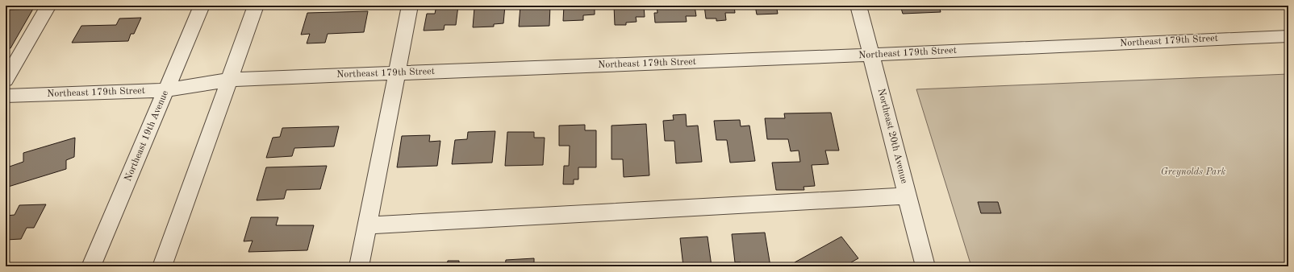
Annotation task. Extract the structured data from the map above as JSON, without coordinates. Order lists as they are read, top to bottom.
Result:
{
  "streets": {
    "street": ["Northeast 179th Street", "Northeast 19th Avenue", "Northeast 20th Avenue"]
  },
  "crossings": [
    ["Northeast 179th Street", "Northeast 19th Avenue"],
    ["Northeast 179th Street", "Northeast 20th Avenue"]
  ],
  "parks": ["Greynolds Park"]
}
